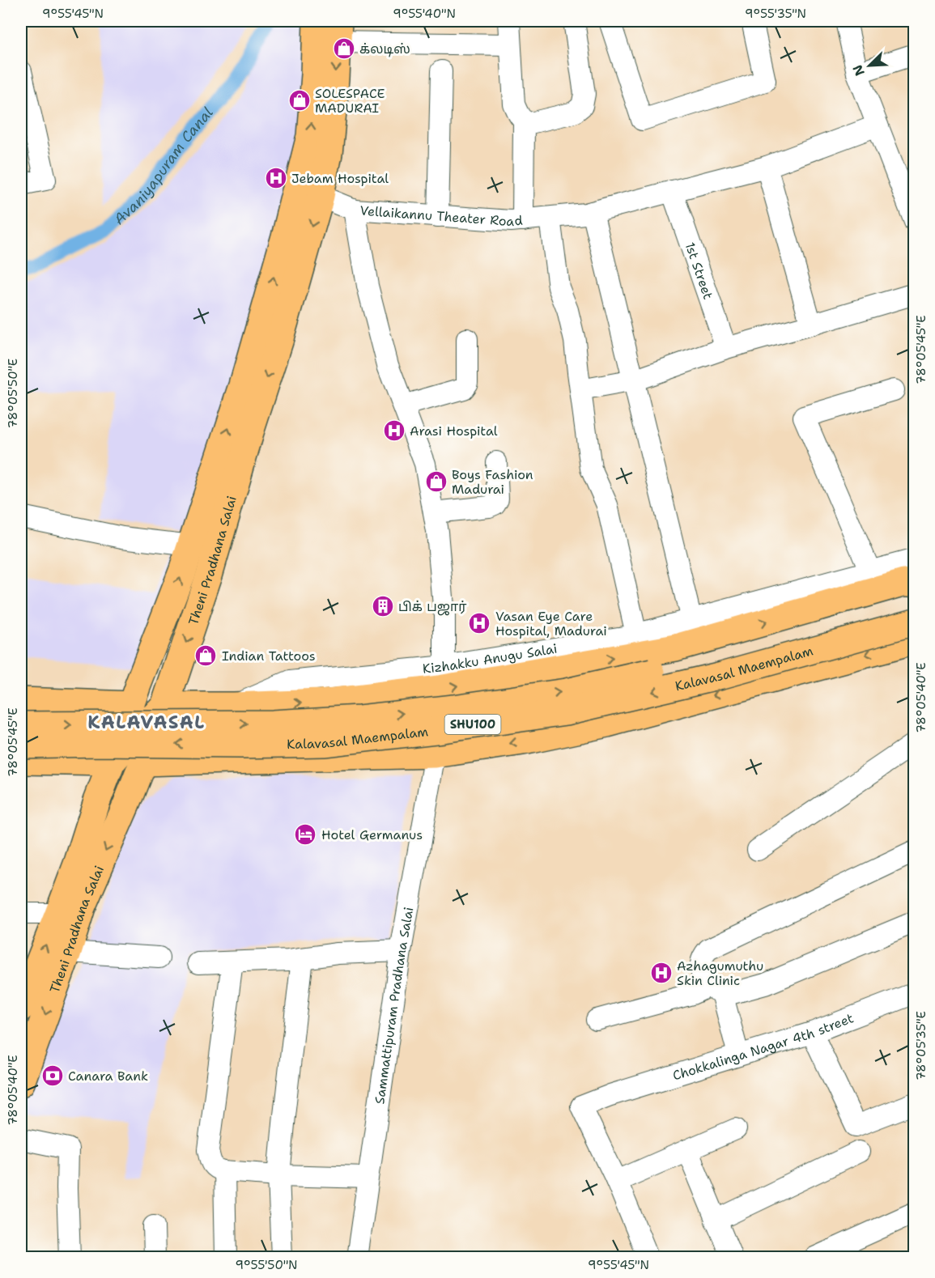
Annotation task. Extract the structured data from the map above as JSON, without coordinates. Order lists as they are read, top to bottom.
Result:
{
  "streets": {
    "main road": ["Theni Pradhana Salai", "Kalavasal Maempalam", "SHU100"],
    "street": [
      "Vellaikannu Theater Road",
      "1st Street",
      "Kizhakku Anugu Salai",
      "Sammattipuram Pradhana Salai",
      "Chokkalinga Nagar 4th street"
    ]
  },
  "crossings": [
    ["Vellaikannu Theater Road", "1st Street"],
    ["Vellaikannu Theater Road", "Kizhakku Anugu Salai"]
  ],
  "districts": ["KALAVASAL"],
  "water": ["Avaniyapuram Canal"],
  "places": {
    "shop": [
      "க்லடிஸ்",
      "SOLESPACE MADURAI",
      "Boys Fashion Madurai",
      "Indian Tattoos"
    ],
    "hospital": [
      "Jebam Hospital",
      "Arasi Hospital",
      "Vasan Eye Care Hospital, Madurai",
      "Azhagumuthu Skin Clinic"
    ],
    "building": ["பிக் பஜார்"],
    "hotel": ["Hotel Germanus"],
    "bank": ["Canara Bank"]
  },
  "north": "bottom left",
  "coordinates": [
    "9°55'45\"N",
    "9°55'40\"N",
    "9°55'35\"N",
    "78°05'45\"E",
    "78°05'50\"E",
    "78°05'40\"E",
    "78°05'35\"E",
    "9°55'50\"N"
  ]
}
